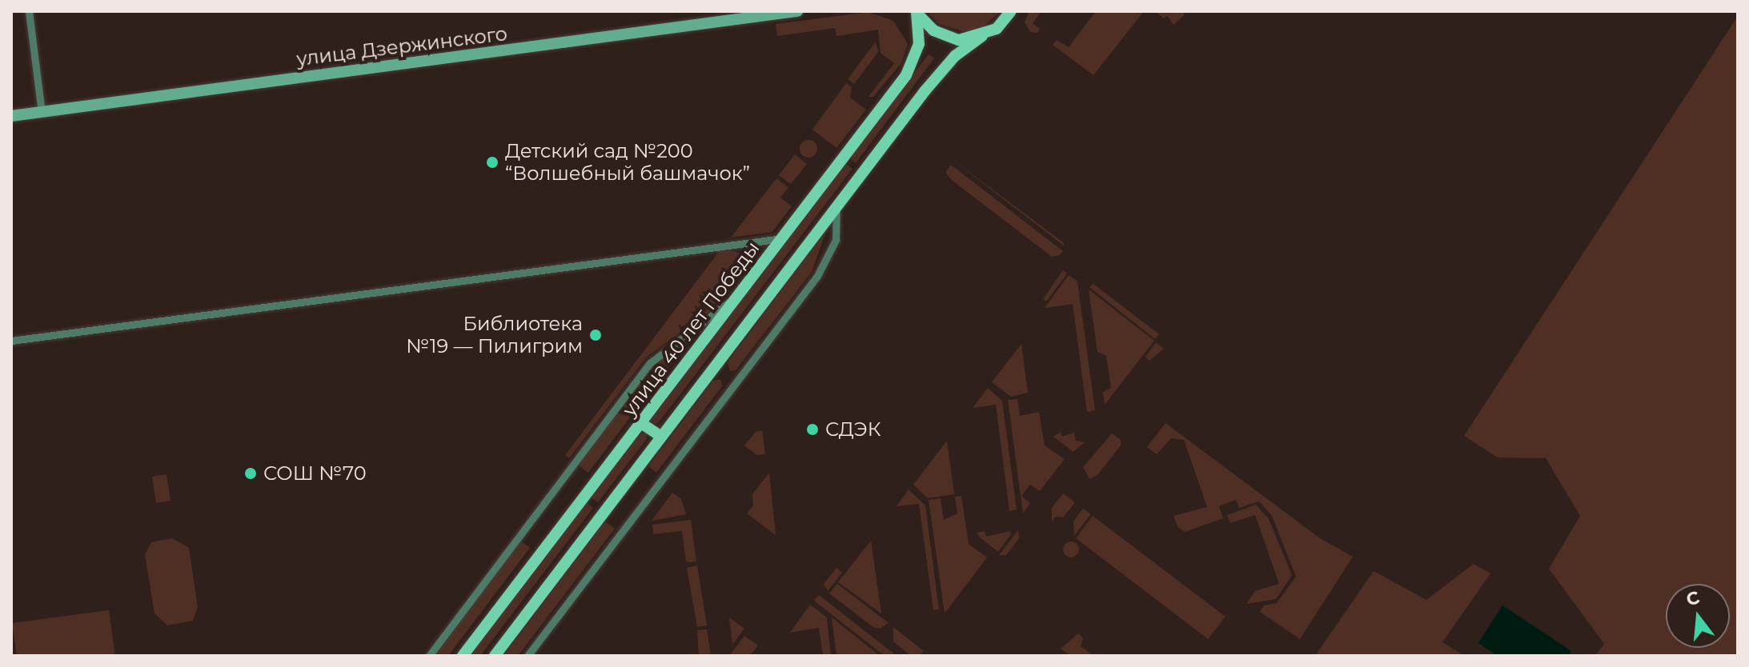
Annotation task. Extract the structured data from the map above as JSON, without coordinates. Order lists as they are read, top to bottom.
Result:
{
  "streets": {
    "main road": ["улица Дзержинского", "улица 40 лет Победы"]
  },
  "places": [
    "Детский сад №200 “Волшебный башмачок”",
    "Библиотека №19 — Пилигрим",
    "СДЭК",
    "СОШ №70"
  ],
  "north": "top"
}
